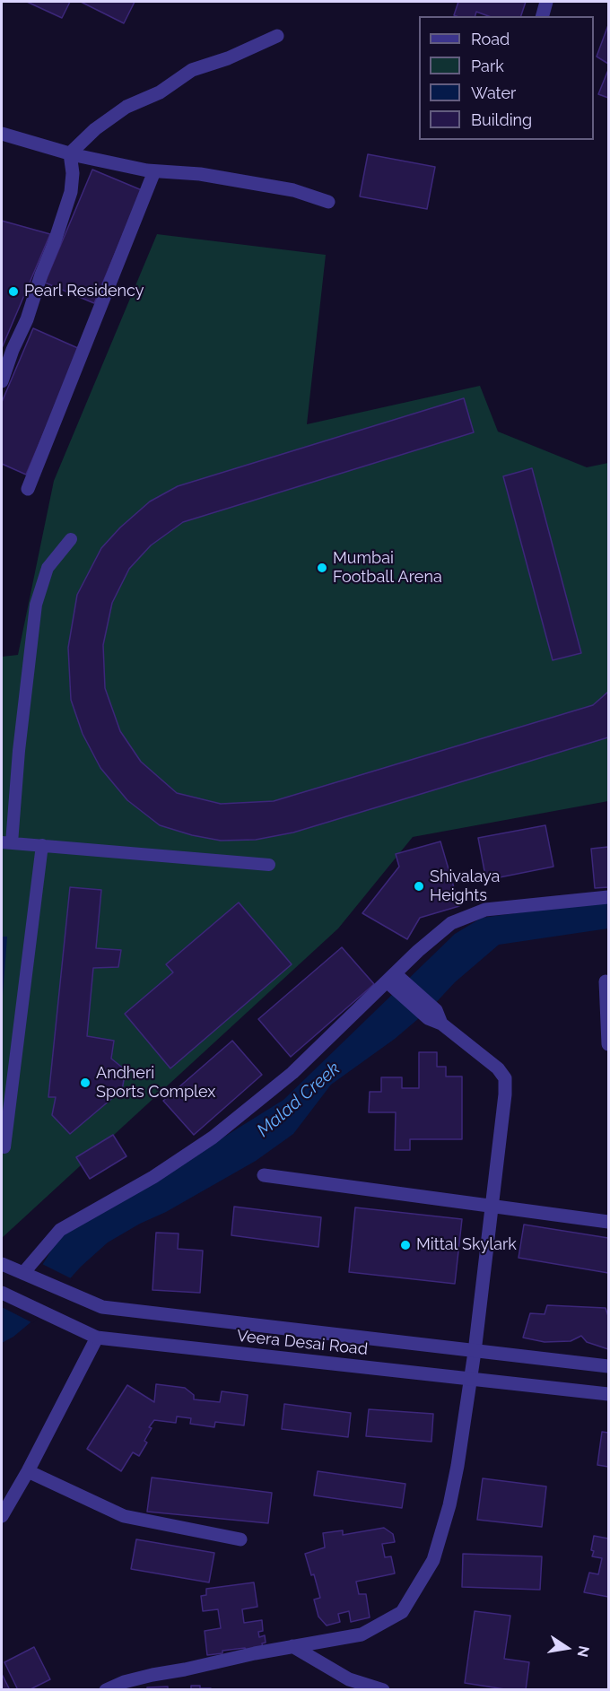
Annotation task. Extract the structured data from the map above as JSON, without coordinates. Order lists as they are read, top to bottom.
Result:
{
  "streets": {
    "street": ["Veera Desai Road"]
  },
  "water": ["Malad Creek"],
  "places": [
    "Pearl Residency",
    "Mumbai Football Arena",
    "Shivalaya Heights",
    "Andheri Sports Complex",
    "Mittal Skylark"
  ],
  "legend": [
    "Road",
    "Park",
    "Water",
    "Building"
  ],
  "north": "right"
}
